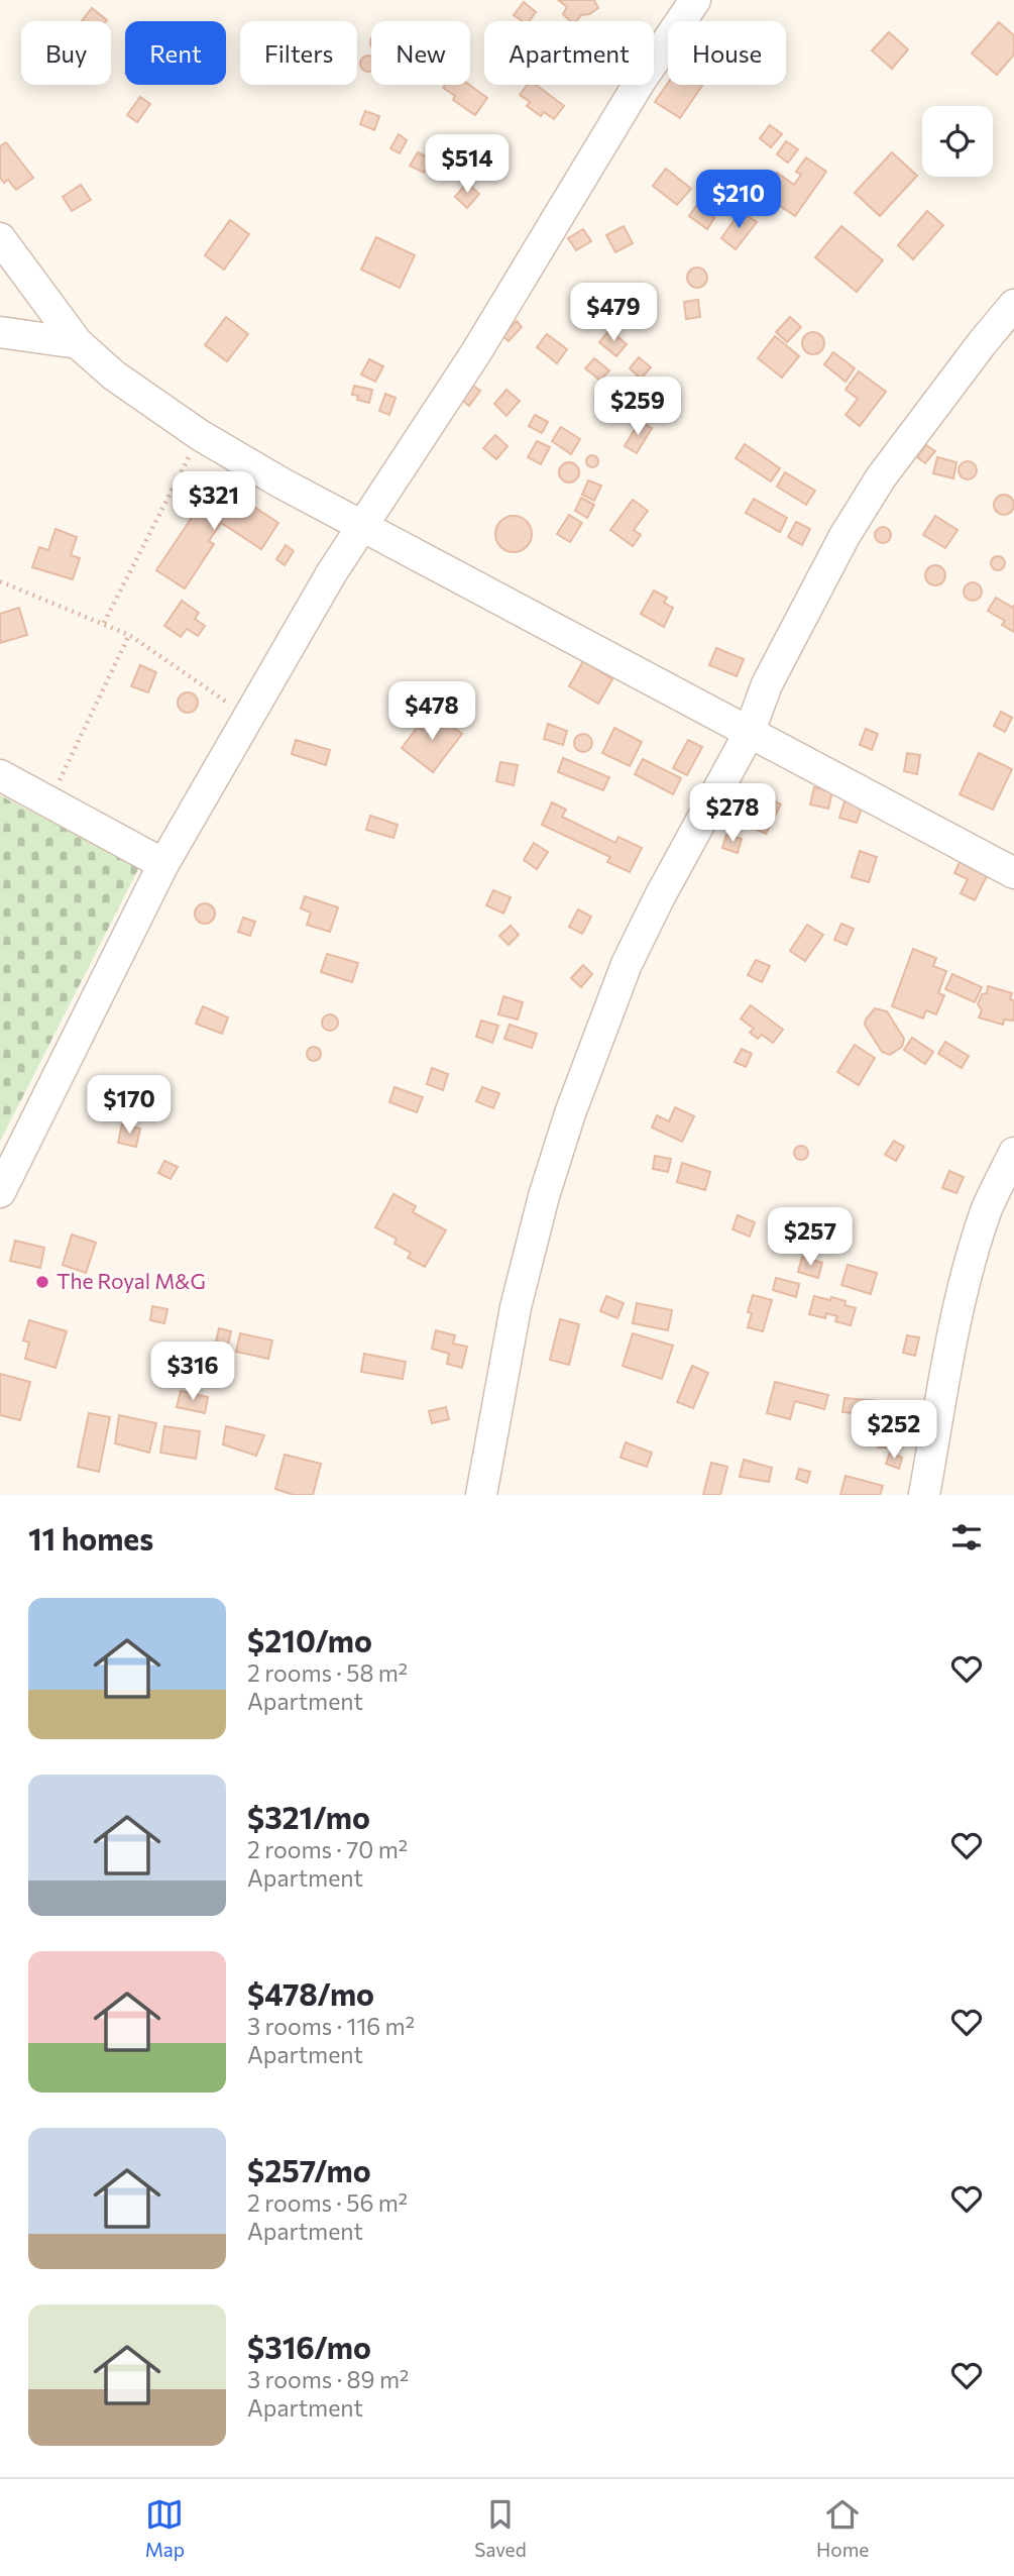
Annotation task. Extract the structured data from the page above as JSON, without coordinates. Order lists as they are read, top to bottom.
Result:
{
  "places": ["The Royal M&G"],
  "page": {
    "chip": [
      "Buy",
      "Rent",
      "Filters",
      "New",
      "Apartment",
      "House"
    ],
    "price": [
      "$514",
      "$210",
      "$479",
      "$259",
      "$321",
      "$478",
      "$278",
      "$170",
      "$257",
      "$316",
      "$252"
    ],
    "heading": "11 homes",
    "list": [
      {
        "name": "$210/mo",
        "note": "2 rooms · 58 m² · Apartment"
      },
      {
        "name": "$321/mo",
        "note": "2 rooms · 70 m² · Apartment"
      },
      {
        "name": "$478/mo",
        "note": "3 rooms · 116 m² · Apartment"
      },
      {
        "name": "$257/mo",
        "note": "2 rooms · 56 m² · Apartment"
      },
      {
        "name": "$316/mo",
        "note": "3 rooms · 89 m² · Apartment"
      }
    ],
    "tabs": ["Map", "Saved", "Home"]
  }
}
